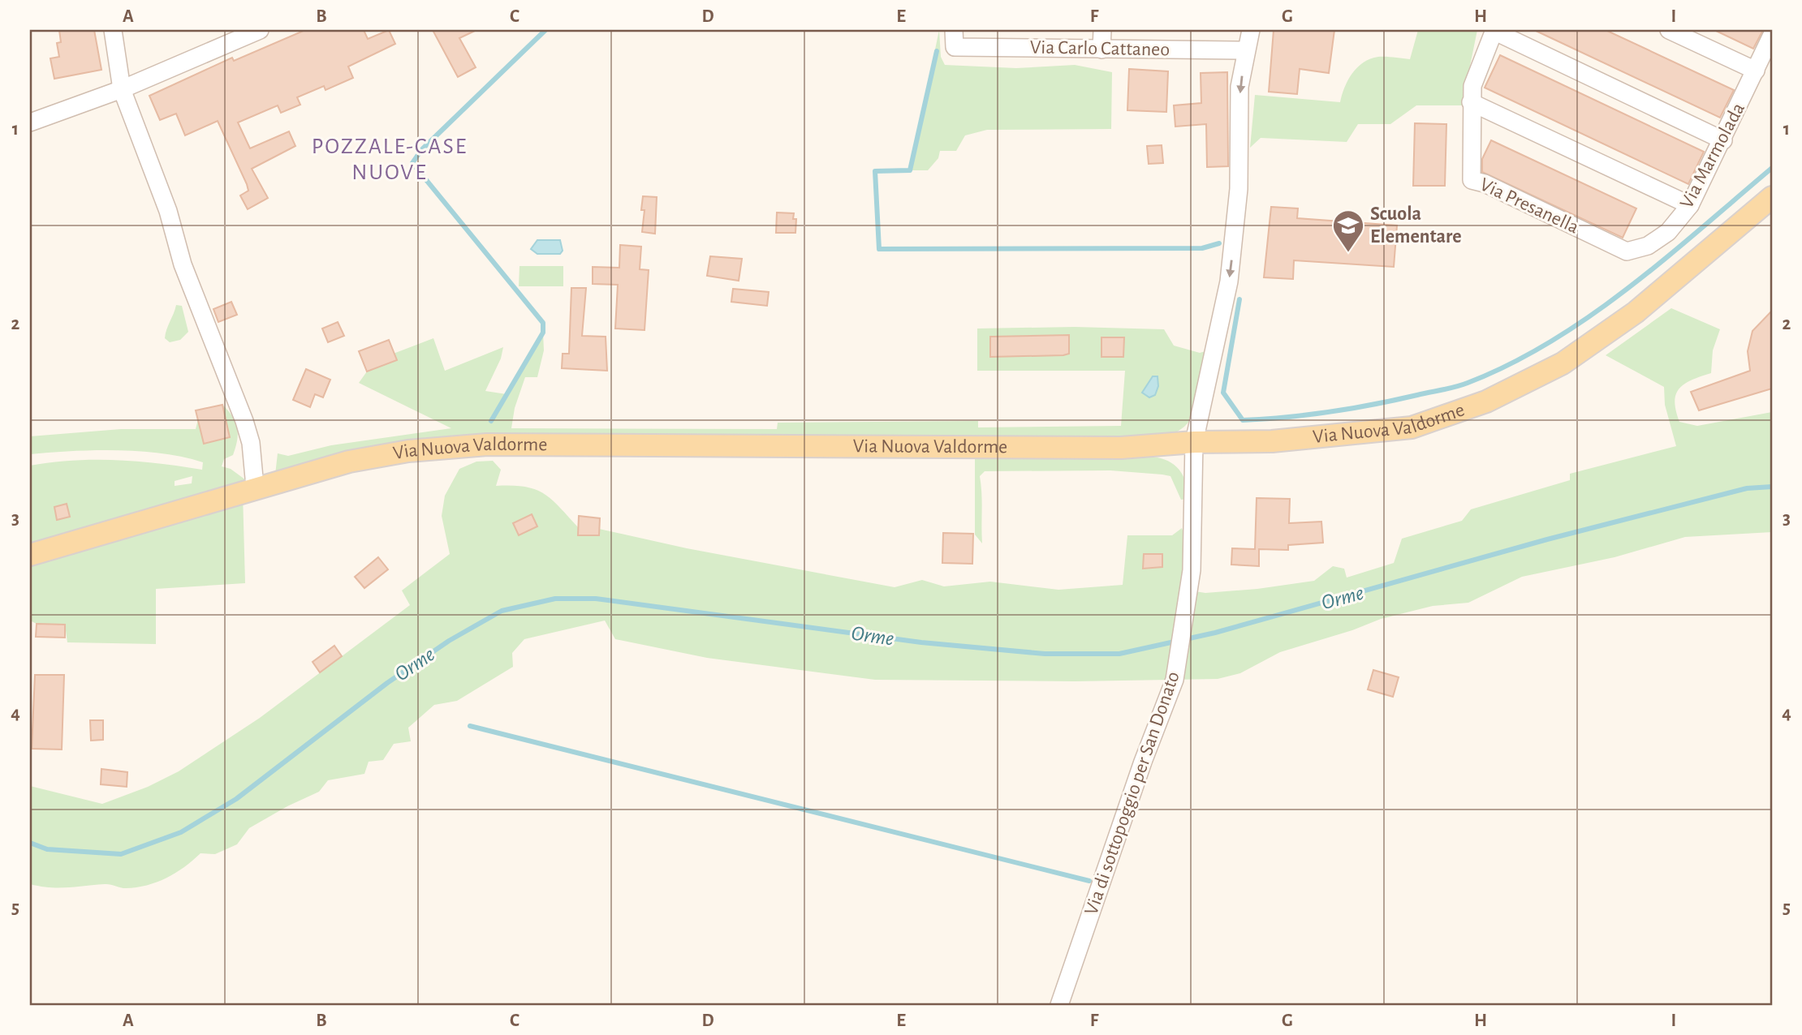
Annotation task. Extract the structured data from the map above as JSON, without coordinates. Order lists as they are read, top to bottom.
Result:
{
  "streets": {
    "main road": ["Via Nuova Valdorme"],
    "street": [
      "Via Carlo Cattaneo",
      "Via Marmolada",
      "Via Presanella",
      "Via di sottopoggio per San Donato"
    ]
  },
  "crossings": [
    ["Via Marmolada", "Via Presanella"],
    ["Via Nuova Valdorme", "Via di sottopoggio per San Donato"]
  ],
  "districts": ["POZZALE-CASE NUOVE"],
  "water": ["Orme"],
  "places": {
    "school or university": ["Scuola Elementare"]
  },
  "grid": {
    "columns": [
      "A",
      "B",
      "C",
      "D",
      "E",
      "F",
      "G",
      "H",
      "I"
    ],
    "rows": [
      "1",
      "2",
      "3",
      "4",
      "5"
    ]
  }
}
